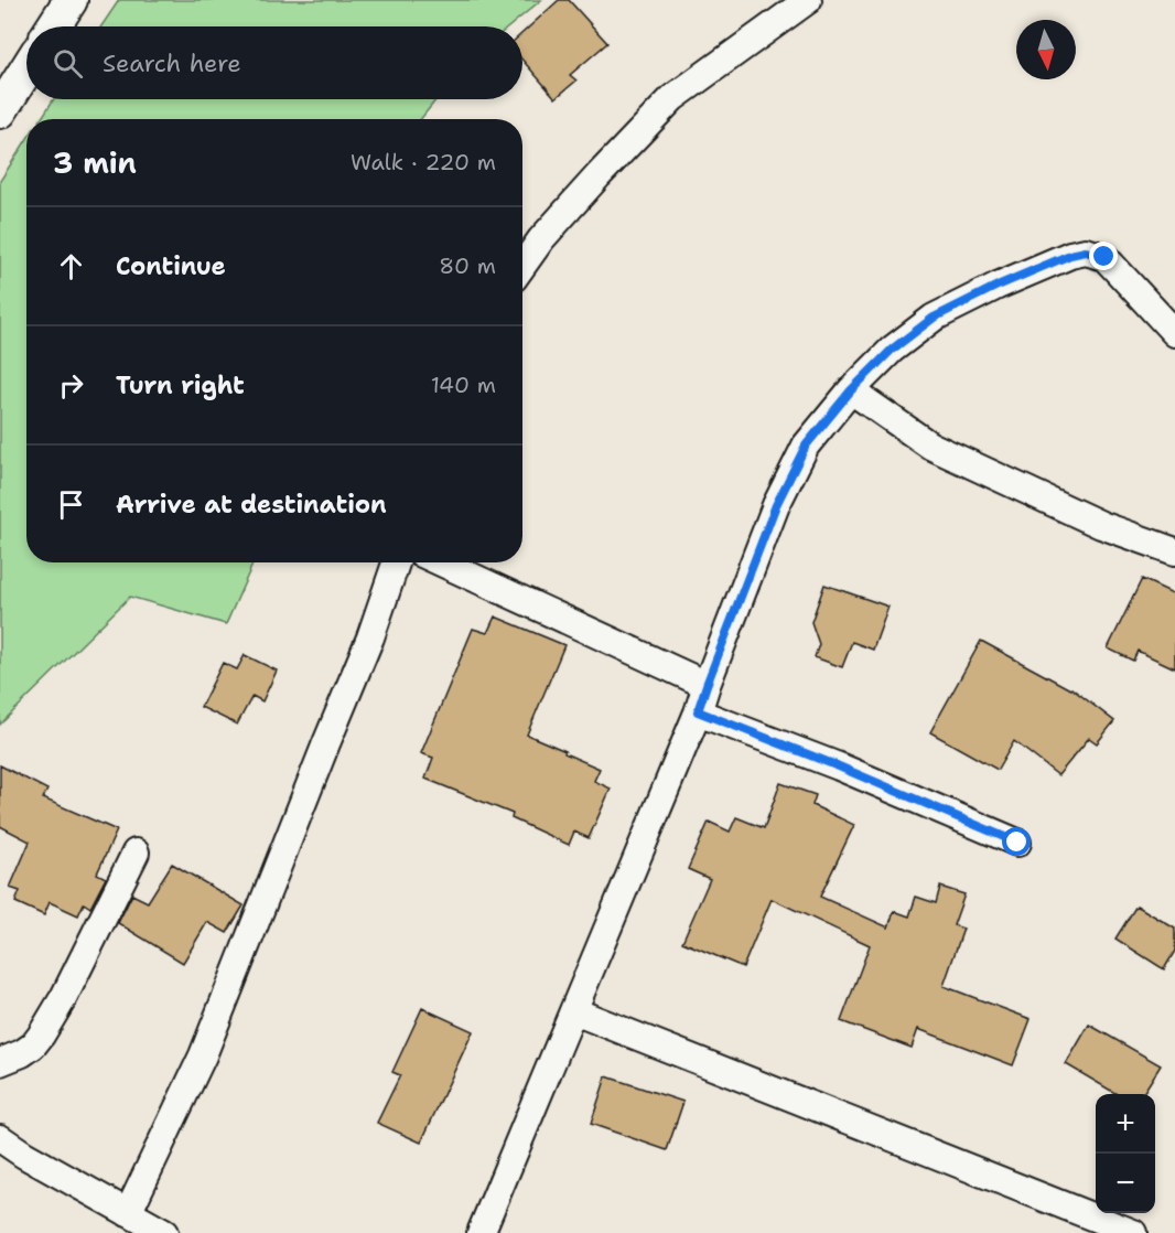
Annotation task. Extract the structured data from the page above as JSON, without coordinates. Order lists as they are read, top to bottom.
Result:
{
  "north": "bottom",
  "page": {
    "search": "Search here",
    "heading": ["3 min", "Walk · 220 m"],
    "list": [
      ["Continue", "80 m"],
      ["Turn right", "140 m"],
      "Arrive at destination"
    ],
    "map_buttons": ["+", "−"]
  }
}
